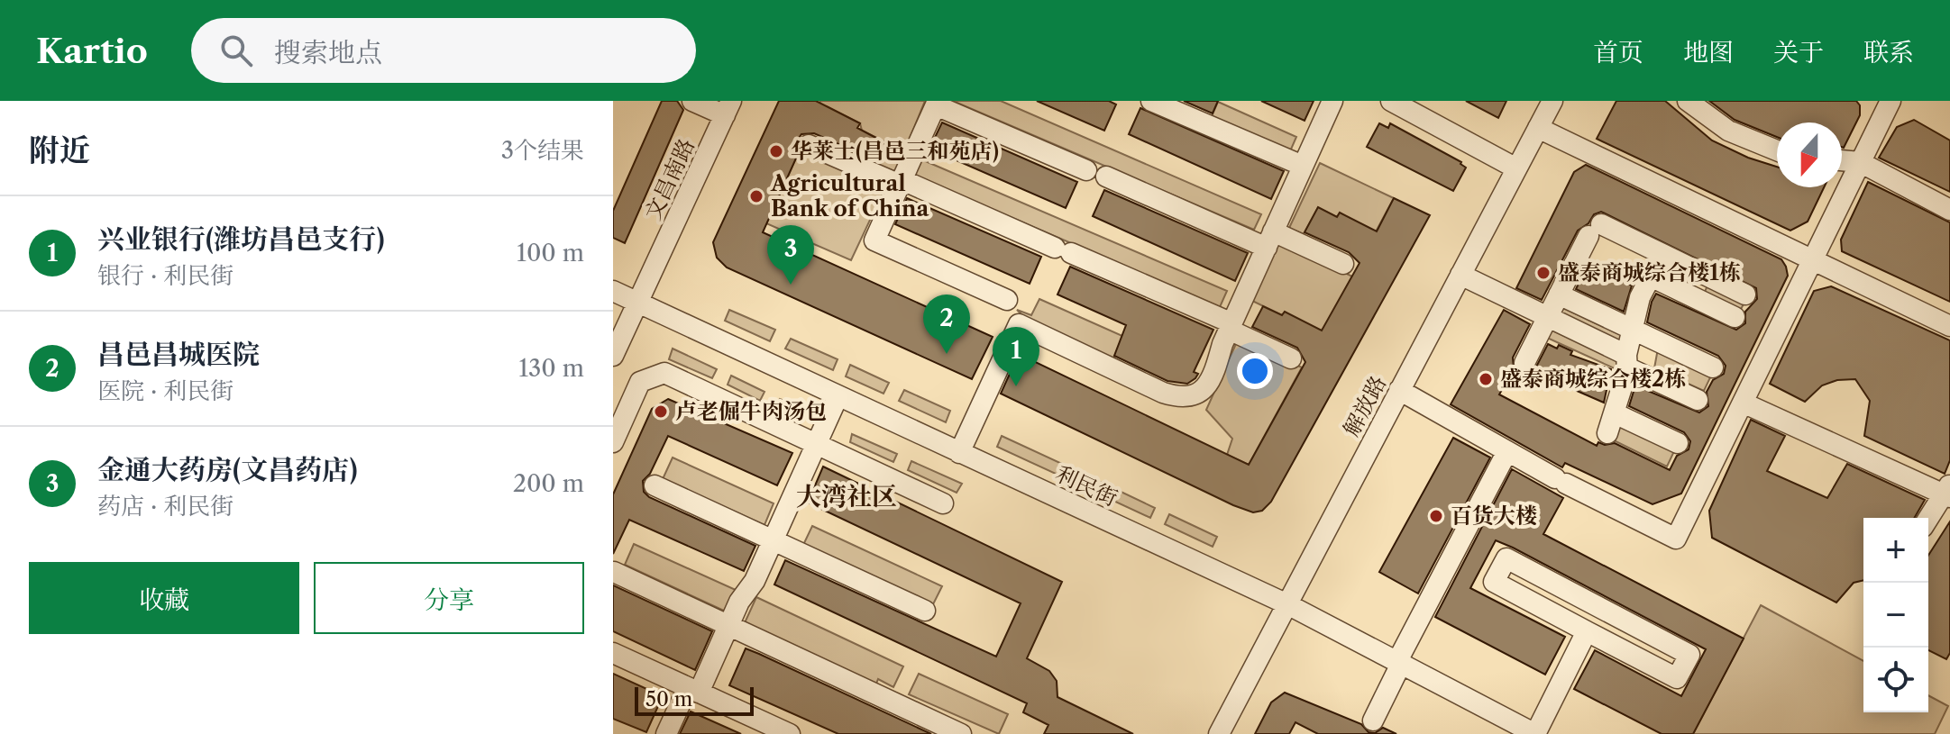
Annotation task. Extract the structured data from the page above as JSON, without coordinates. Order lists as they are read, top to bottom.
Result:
{
  "streets": {
    "street": ["文昌南路", "解放路", "利民街"]
  },
  "crossings": [
    ["文昌南路", "利民街"],
    ["解放路", "利民街"]
  ],
  "districts": ["大湾社区"],
  "places": [
    "华莱士(昌邑三和苑店)",
    "Agricultural Bank of China",
    "盛泰商城综合楼1栋",
    "盛泰商城综合楼2栋",
    "卢老倔牛肉汤包",
    "百货大楼"
  ],
  "scale_bar": "50 m",
  "north": "bottom",
  "page": {
    "header": "Kartio",
    "search": "搜索地点",
    "nav": [
      "首页",
      "地图",
      "关于",
      "联系"
    ],
    "heading": ["附近", "3个结果"],
    "list": [
      {
        "mark": "1",
        "name": "兴业银行(潍坊昌邑支行)",
        "note": "银行 · 利民街",
        "value": "100 m"
      },
      {
        "mark": "2",
        "name": "昌邑昌城医院",
        "note": "医院 · 利民街",
        "value": "130 m"
      },
      {
        "mark": "3",
        "name": "金通大药房(文昌药店)",
        "note": "药店 · 利民街",
        "value": "200 m"
      }
    ],
    "pins": ["3", "2", "1"],
    "map_buttons": ["+", "−"],
    "buttons": ["收藏", "分享"],
    "scale": "50 m"
  }
}
